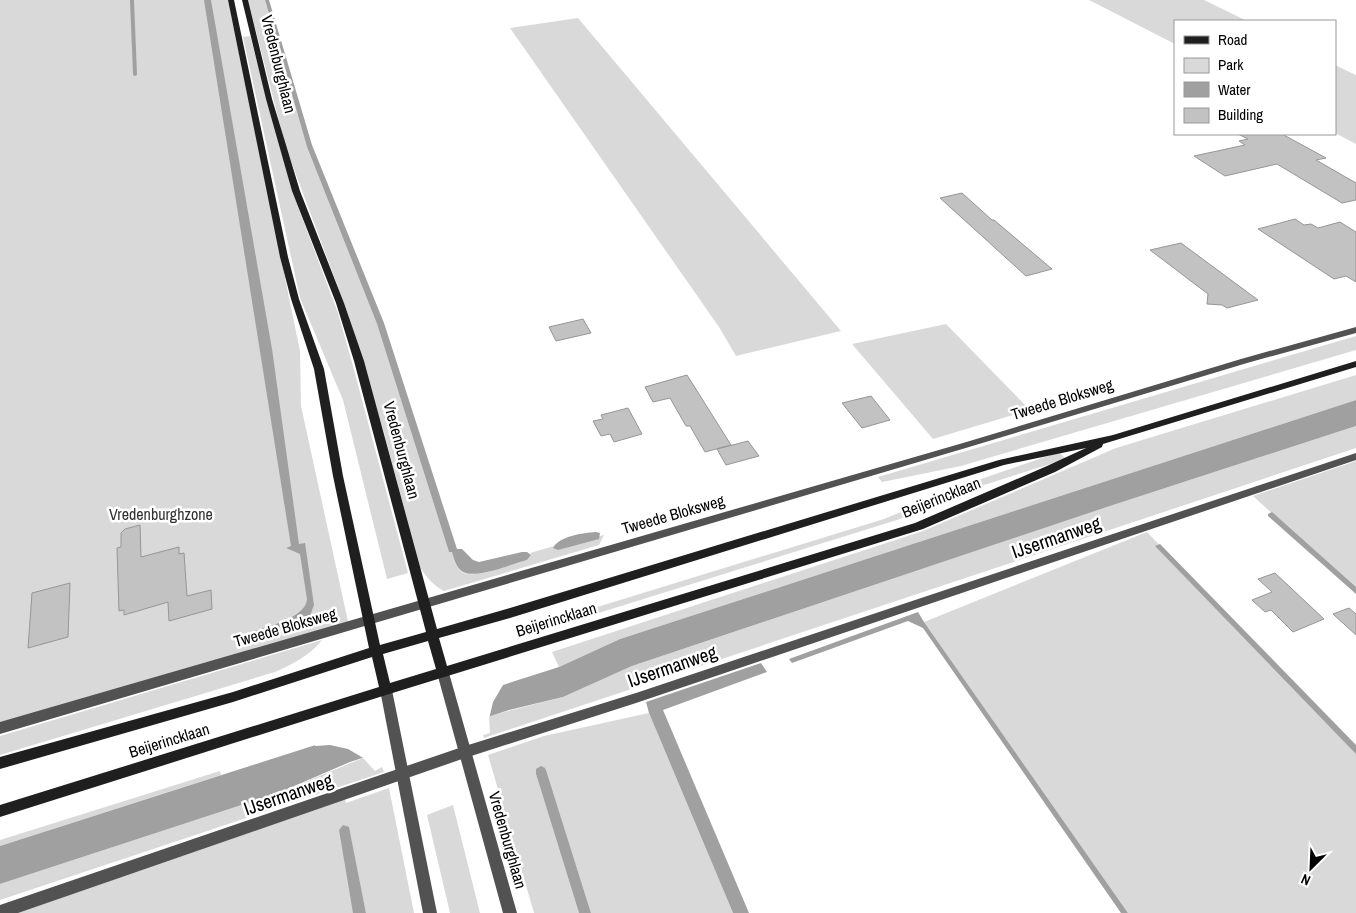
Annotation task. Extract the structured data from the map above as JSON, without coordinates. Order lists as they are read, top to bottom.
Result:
{
  "streets": {
    "main road": ["Vredenburghlaan", "Beijerincklaan"],
    "street": ["Tweede Bloksweg", "IJsermanweg"]
  },
  "crossings": [
    ["Vredenburghlaan", "Tweede Bloksweg"],
    ["Vredenburghlaan", "Beijerincklaan"],
    ["Vredenburghlaan", "IJsermanweg"]
  ],
  "parks": ["Vredenburghzone"],
  "legend": [
    "Road",
    "Park",
    "Water",
    "Building"
  ],
  "north": "bottom left"
}
